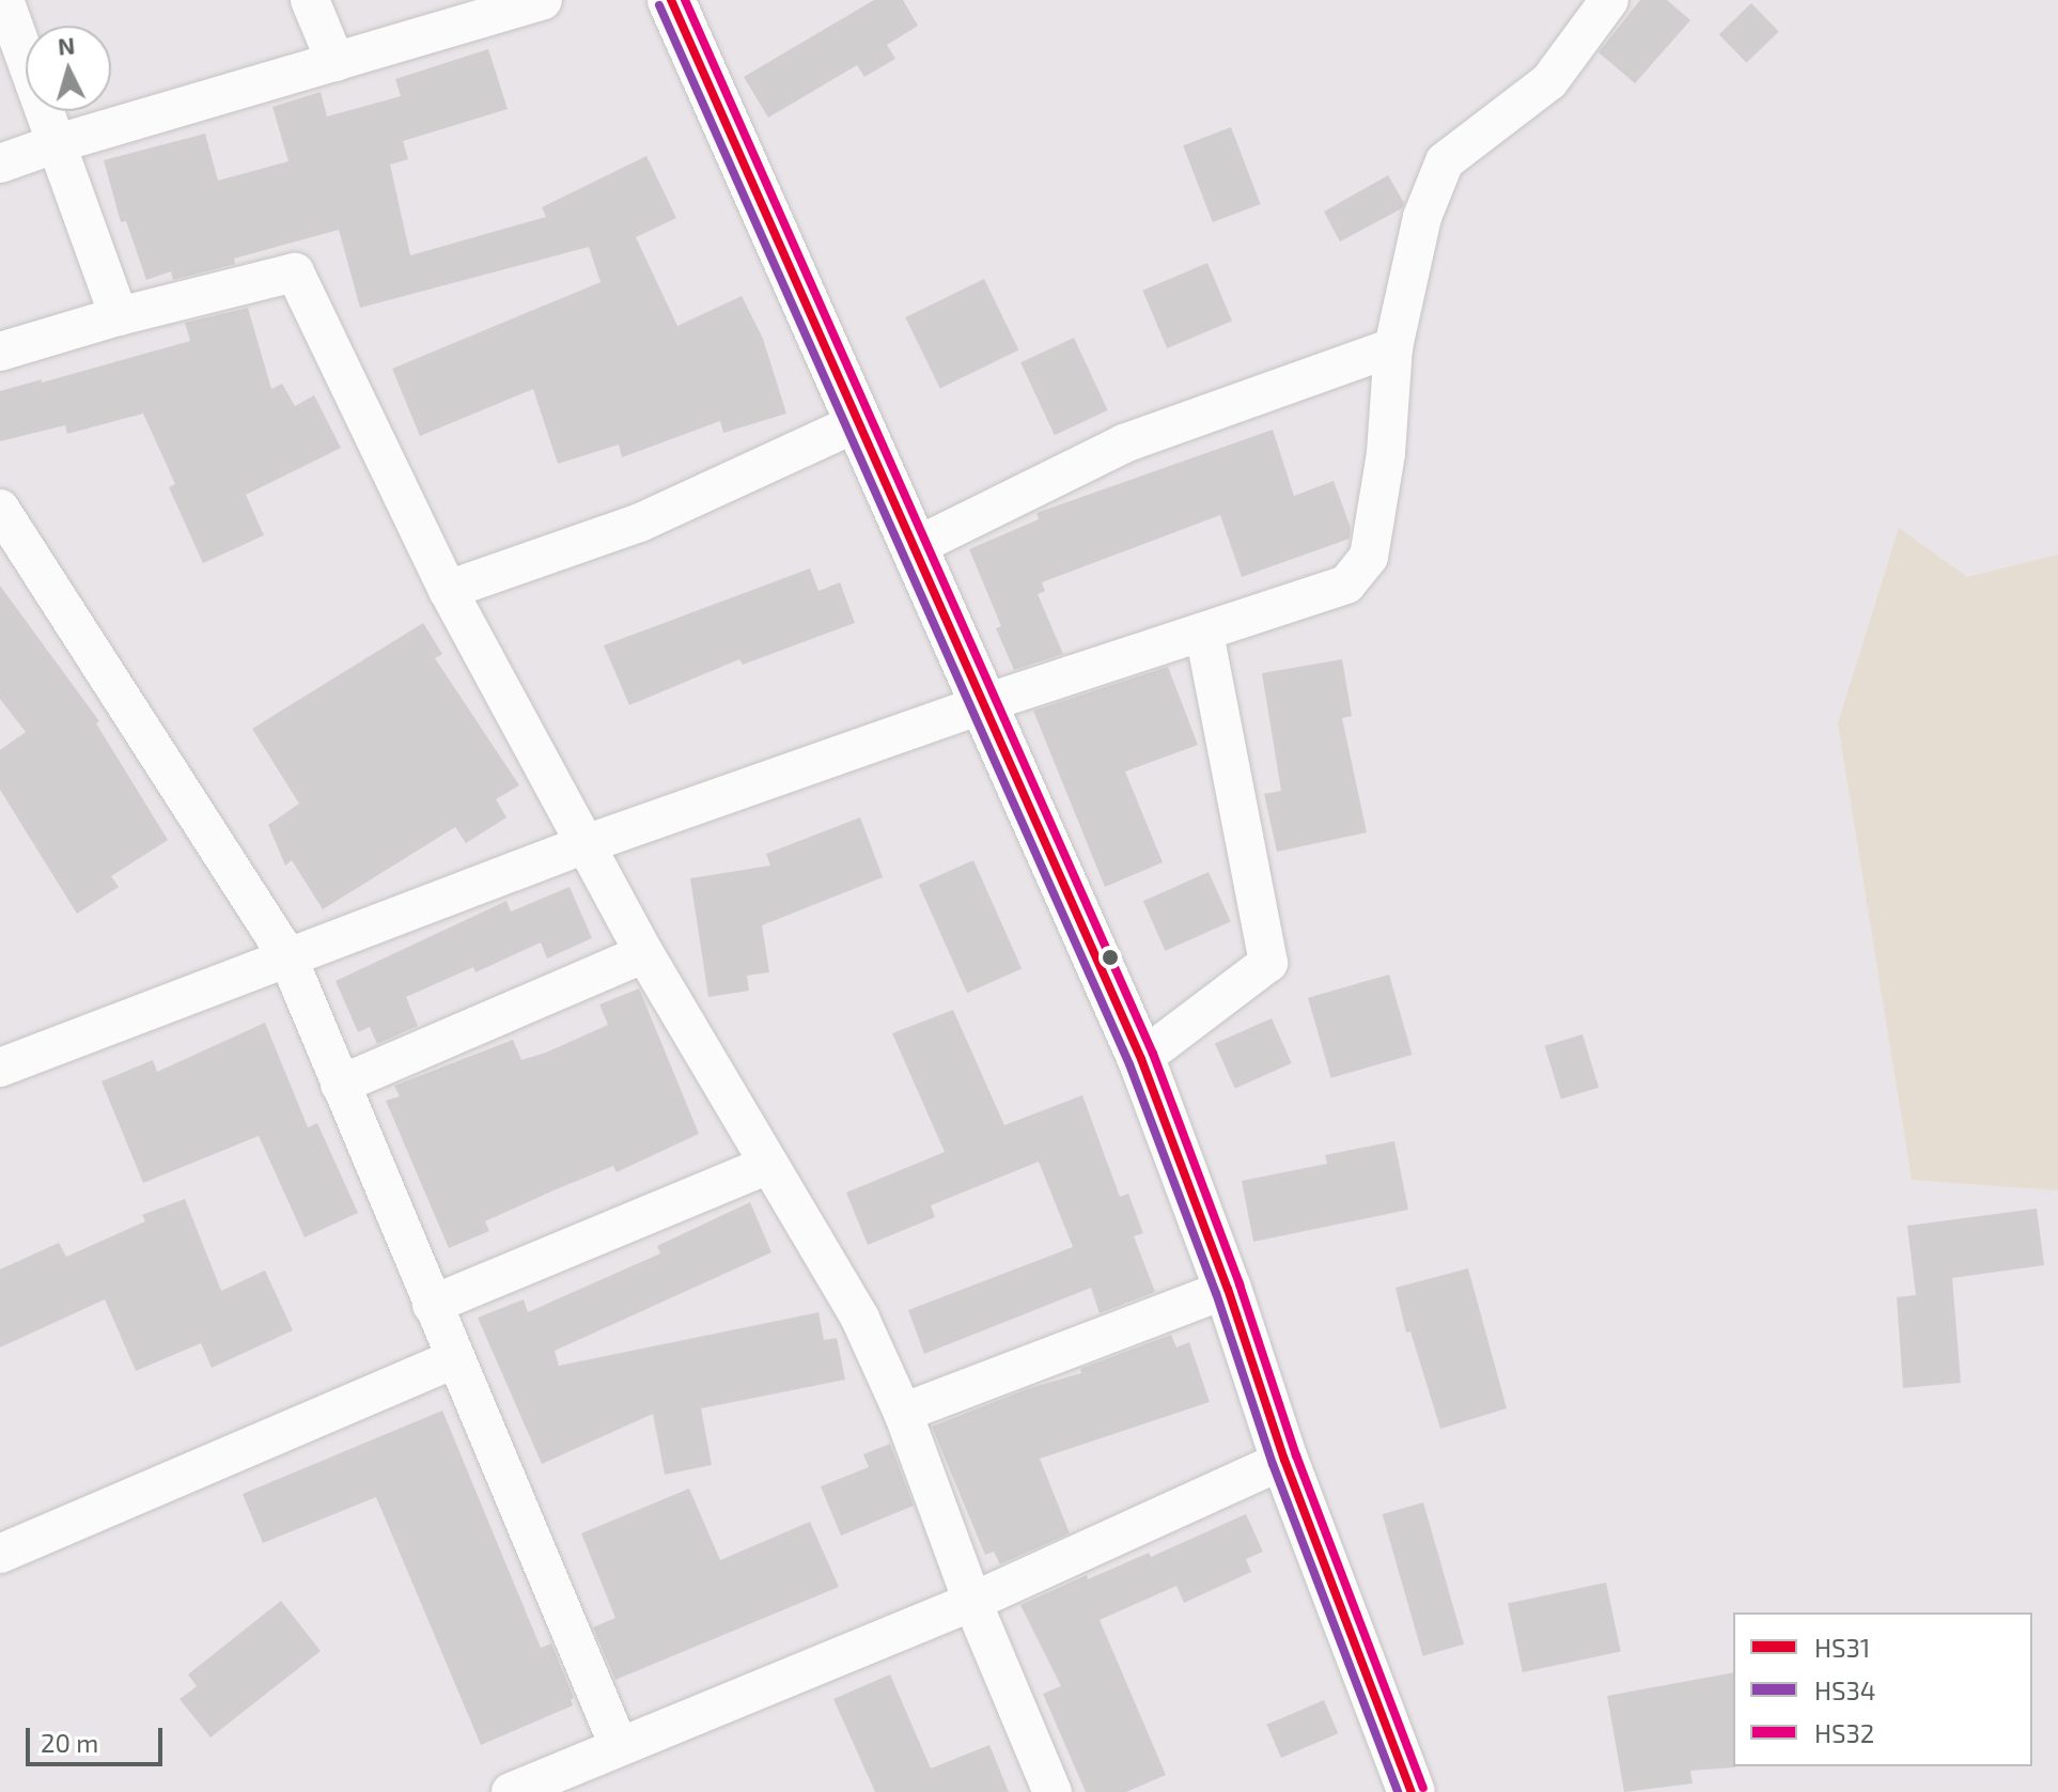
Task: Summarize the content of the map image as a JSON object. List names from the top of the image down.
{
  "lines": ["transit line HS31", "transit line HS32", "transit line HS34"],
  "legend": ["HS31", "HS34", "HS32"],
  "scale_bar": "20 m",
  "north": "top"
}
